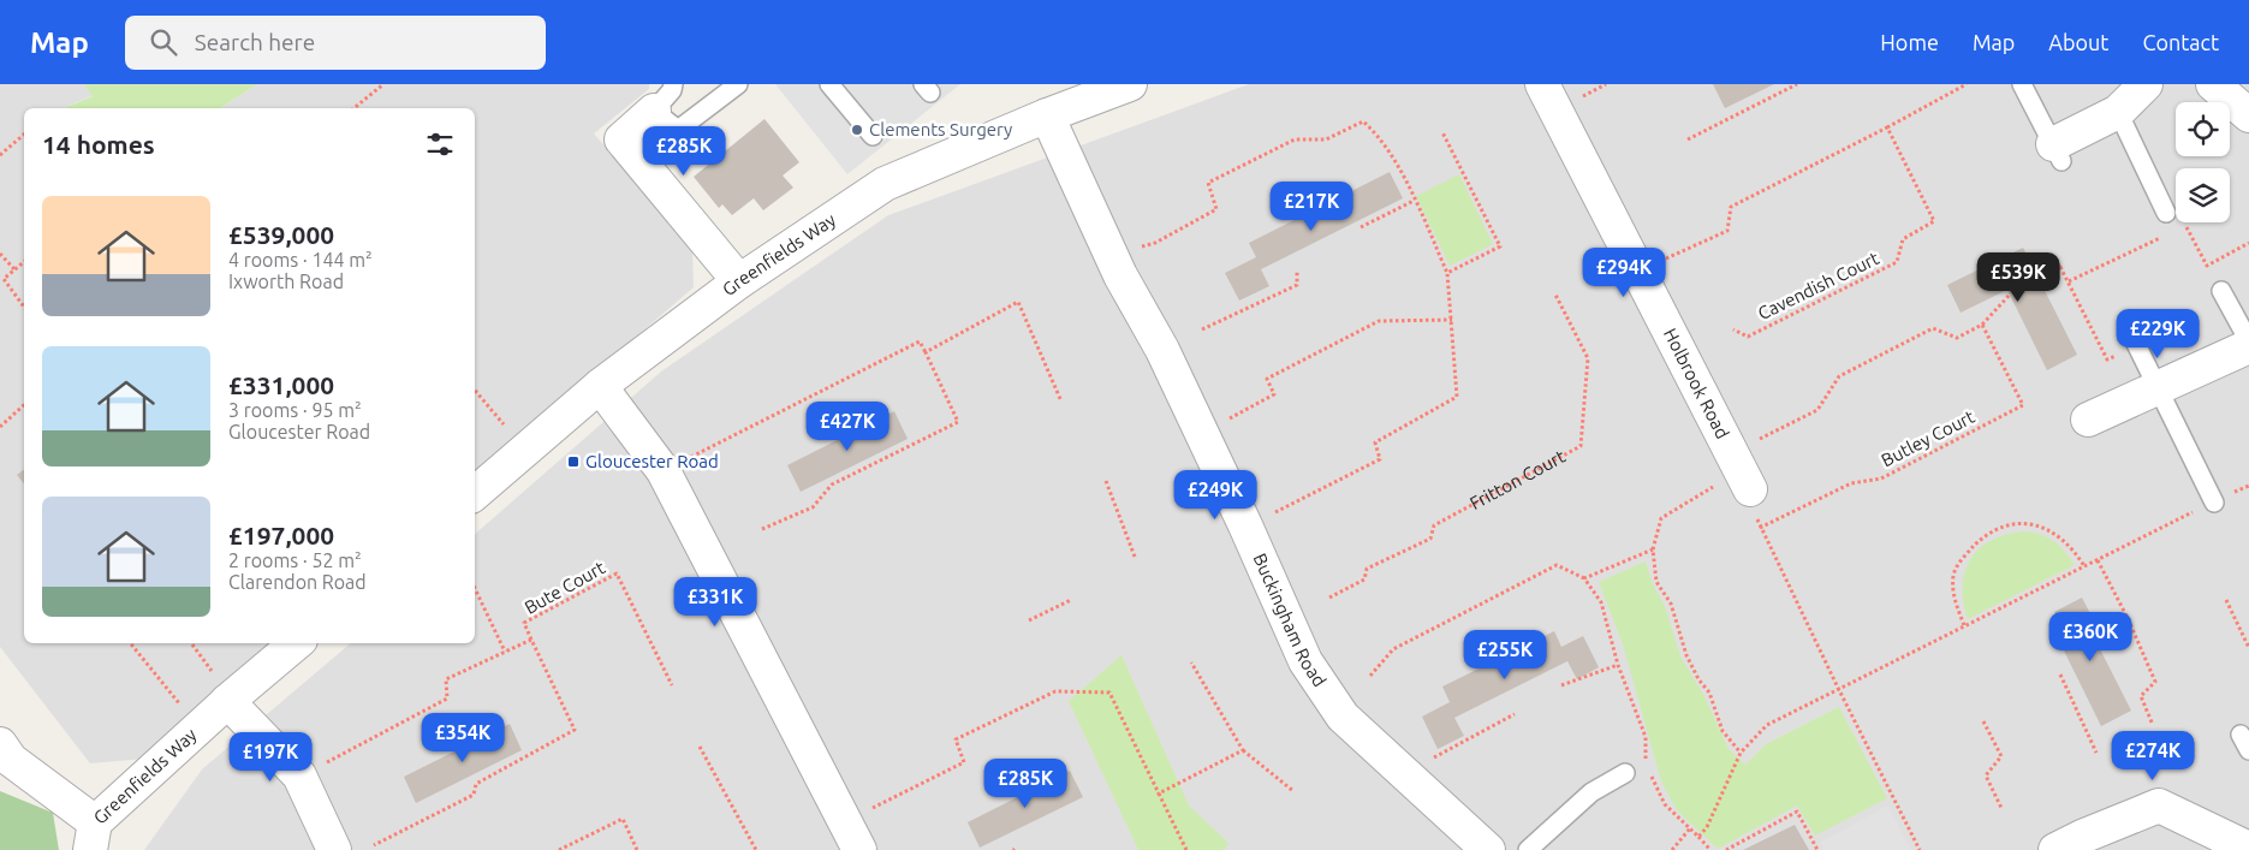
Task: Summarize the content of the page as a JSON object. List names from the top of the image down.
{
  "streets": {
    "street": ["Greenfields Way", "Holbrook Road", "Buckingham Road"],
    "path": [
      "Cavendish Court",
      "Butley Court",
      "Fritton Court",
      "Bute Court"
    ]
  },
  "crossings": [
    ["Greenfields Way", "Buckingham Road"]
  ],
  "places": {
    "other": ["Clements Surgery"],
    "transit": ["Gloucester Road"]
  },
  "page": {
    "header": "Map",
    "search": "Search here",
    "nav": [
      "Home",
      "Map",
      "About",
      "Contact"
    ],
    "heading": "14 homes",
    "price": [
      "£285K",
      "£217K",
      "£294K",
      "£539K",
      "£229K",
      "£427K",
      "£249K",
      "£331K",
      "£360K",
      "£255K",
      "£354K",
      "£274K",
      "£197K",
      "£285K"
    ],
    "list": [
      {
        "name": "£539,000",
        "note": "4 rooms · 144 m² · Ixworth Road"
      },
      {
        "name": "£331,000",
        "note": "3 rooms · 95 m² · Gloucester Road"
      },
      {
        "name": "£197,000",
        "note": "2 rooms · 52 m² · Clarendon Road"
      }
    ]
  }
}
